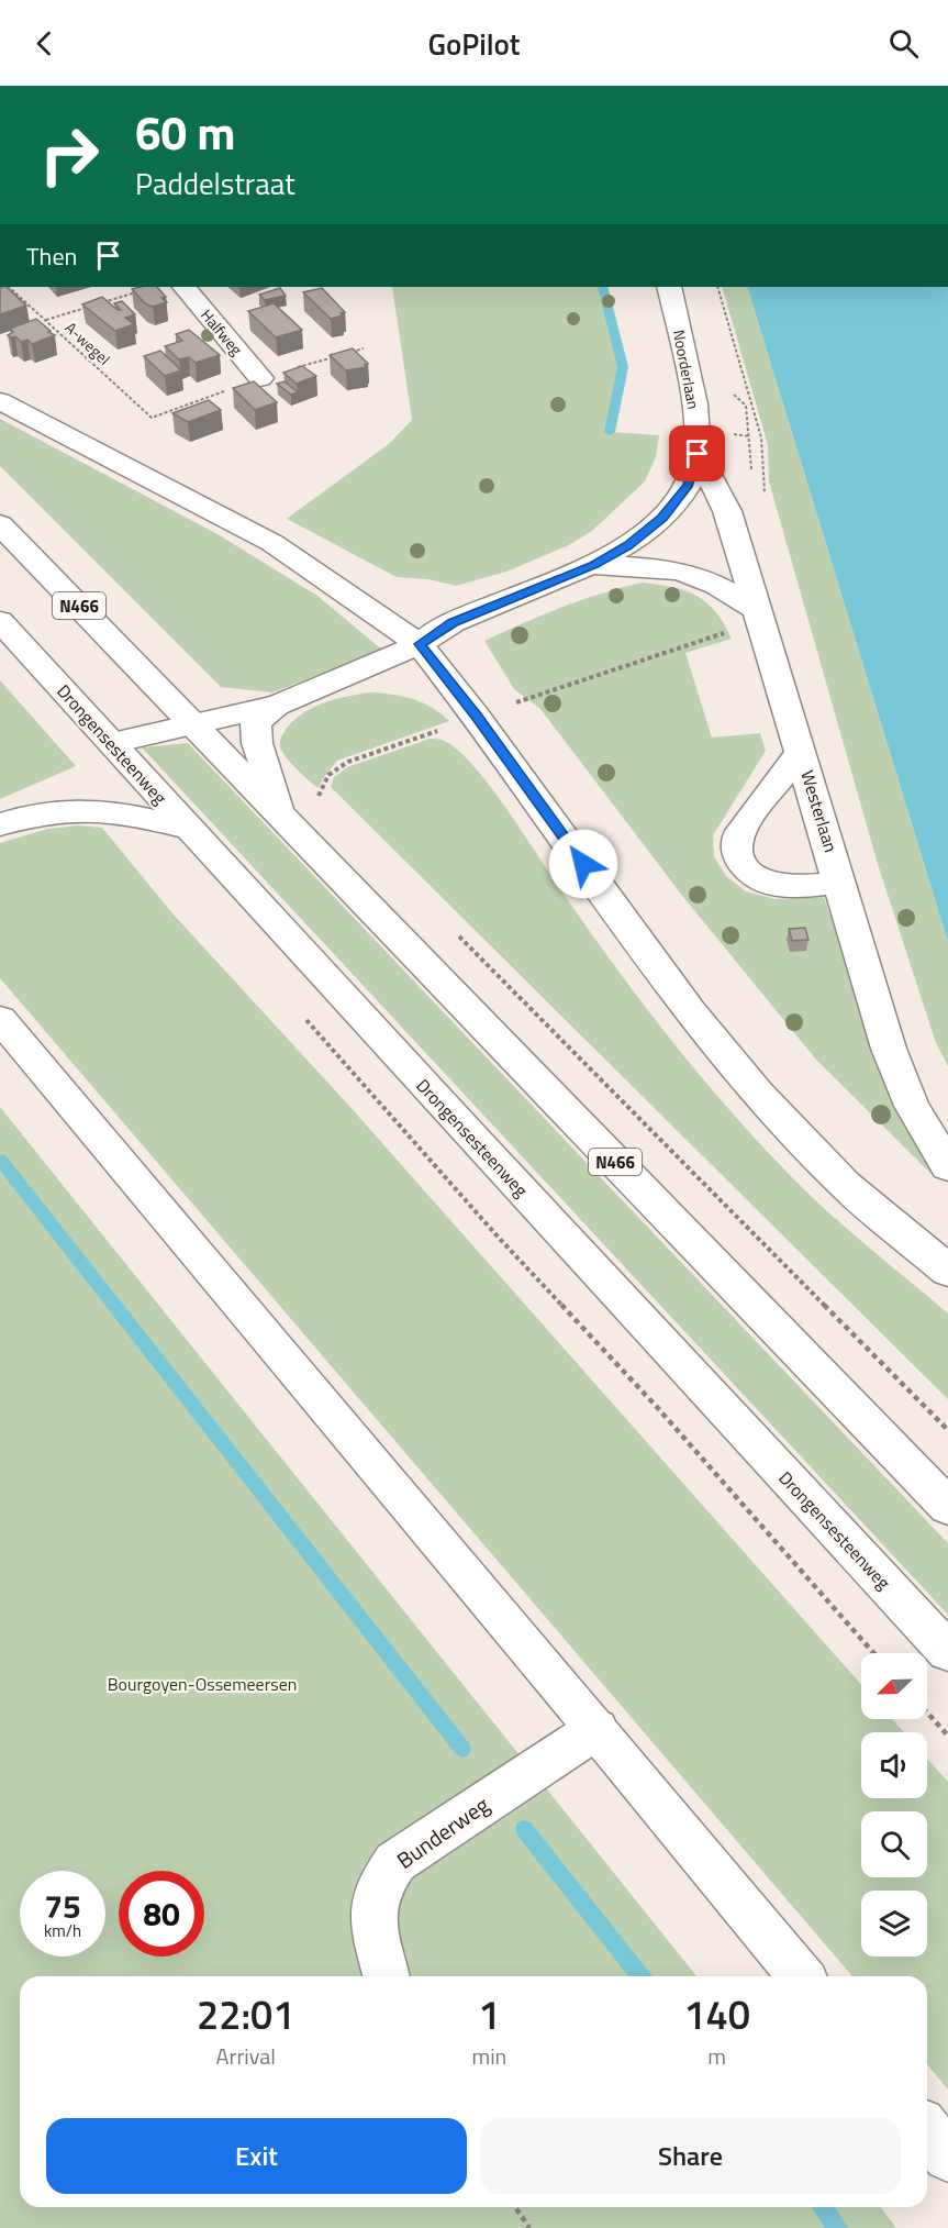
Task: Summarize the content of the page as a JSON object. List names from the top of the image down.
{
  "streets": {
    "main road": [
      "Halfweg",
      "Noorderlaan",
      "N466",
      "Drongensesteenweg",
      "Westerlaan",
      "Bunderweg"
    ],
    "path": ["A-wegel"]
  },
  "crossings": [
    ["Noorderlaan", "Westerlaan"]
  ],
  "parks": ["Bourgoyen-Ossemeersen"],
  "north": "bottom left",
  "page": {
    "header": "GoPilot",
    "turn": ["60 m", "Paddelstraat"],
    "then": "Then",
    "speed": "75 km/h",
    "limit": "80",
    "eta": [
      "22:01",
      "Arrival",
      "1",
      "min",
      "140",
      "m"
    ],
    "buttons": ["Exit", "Share"]
  }
}
